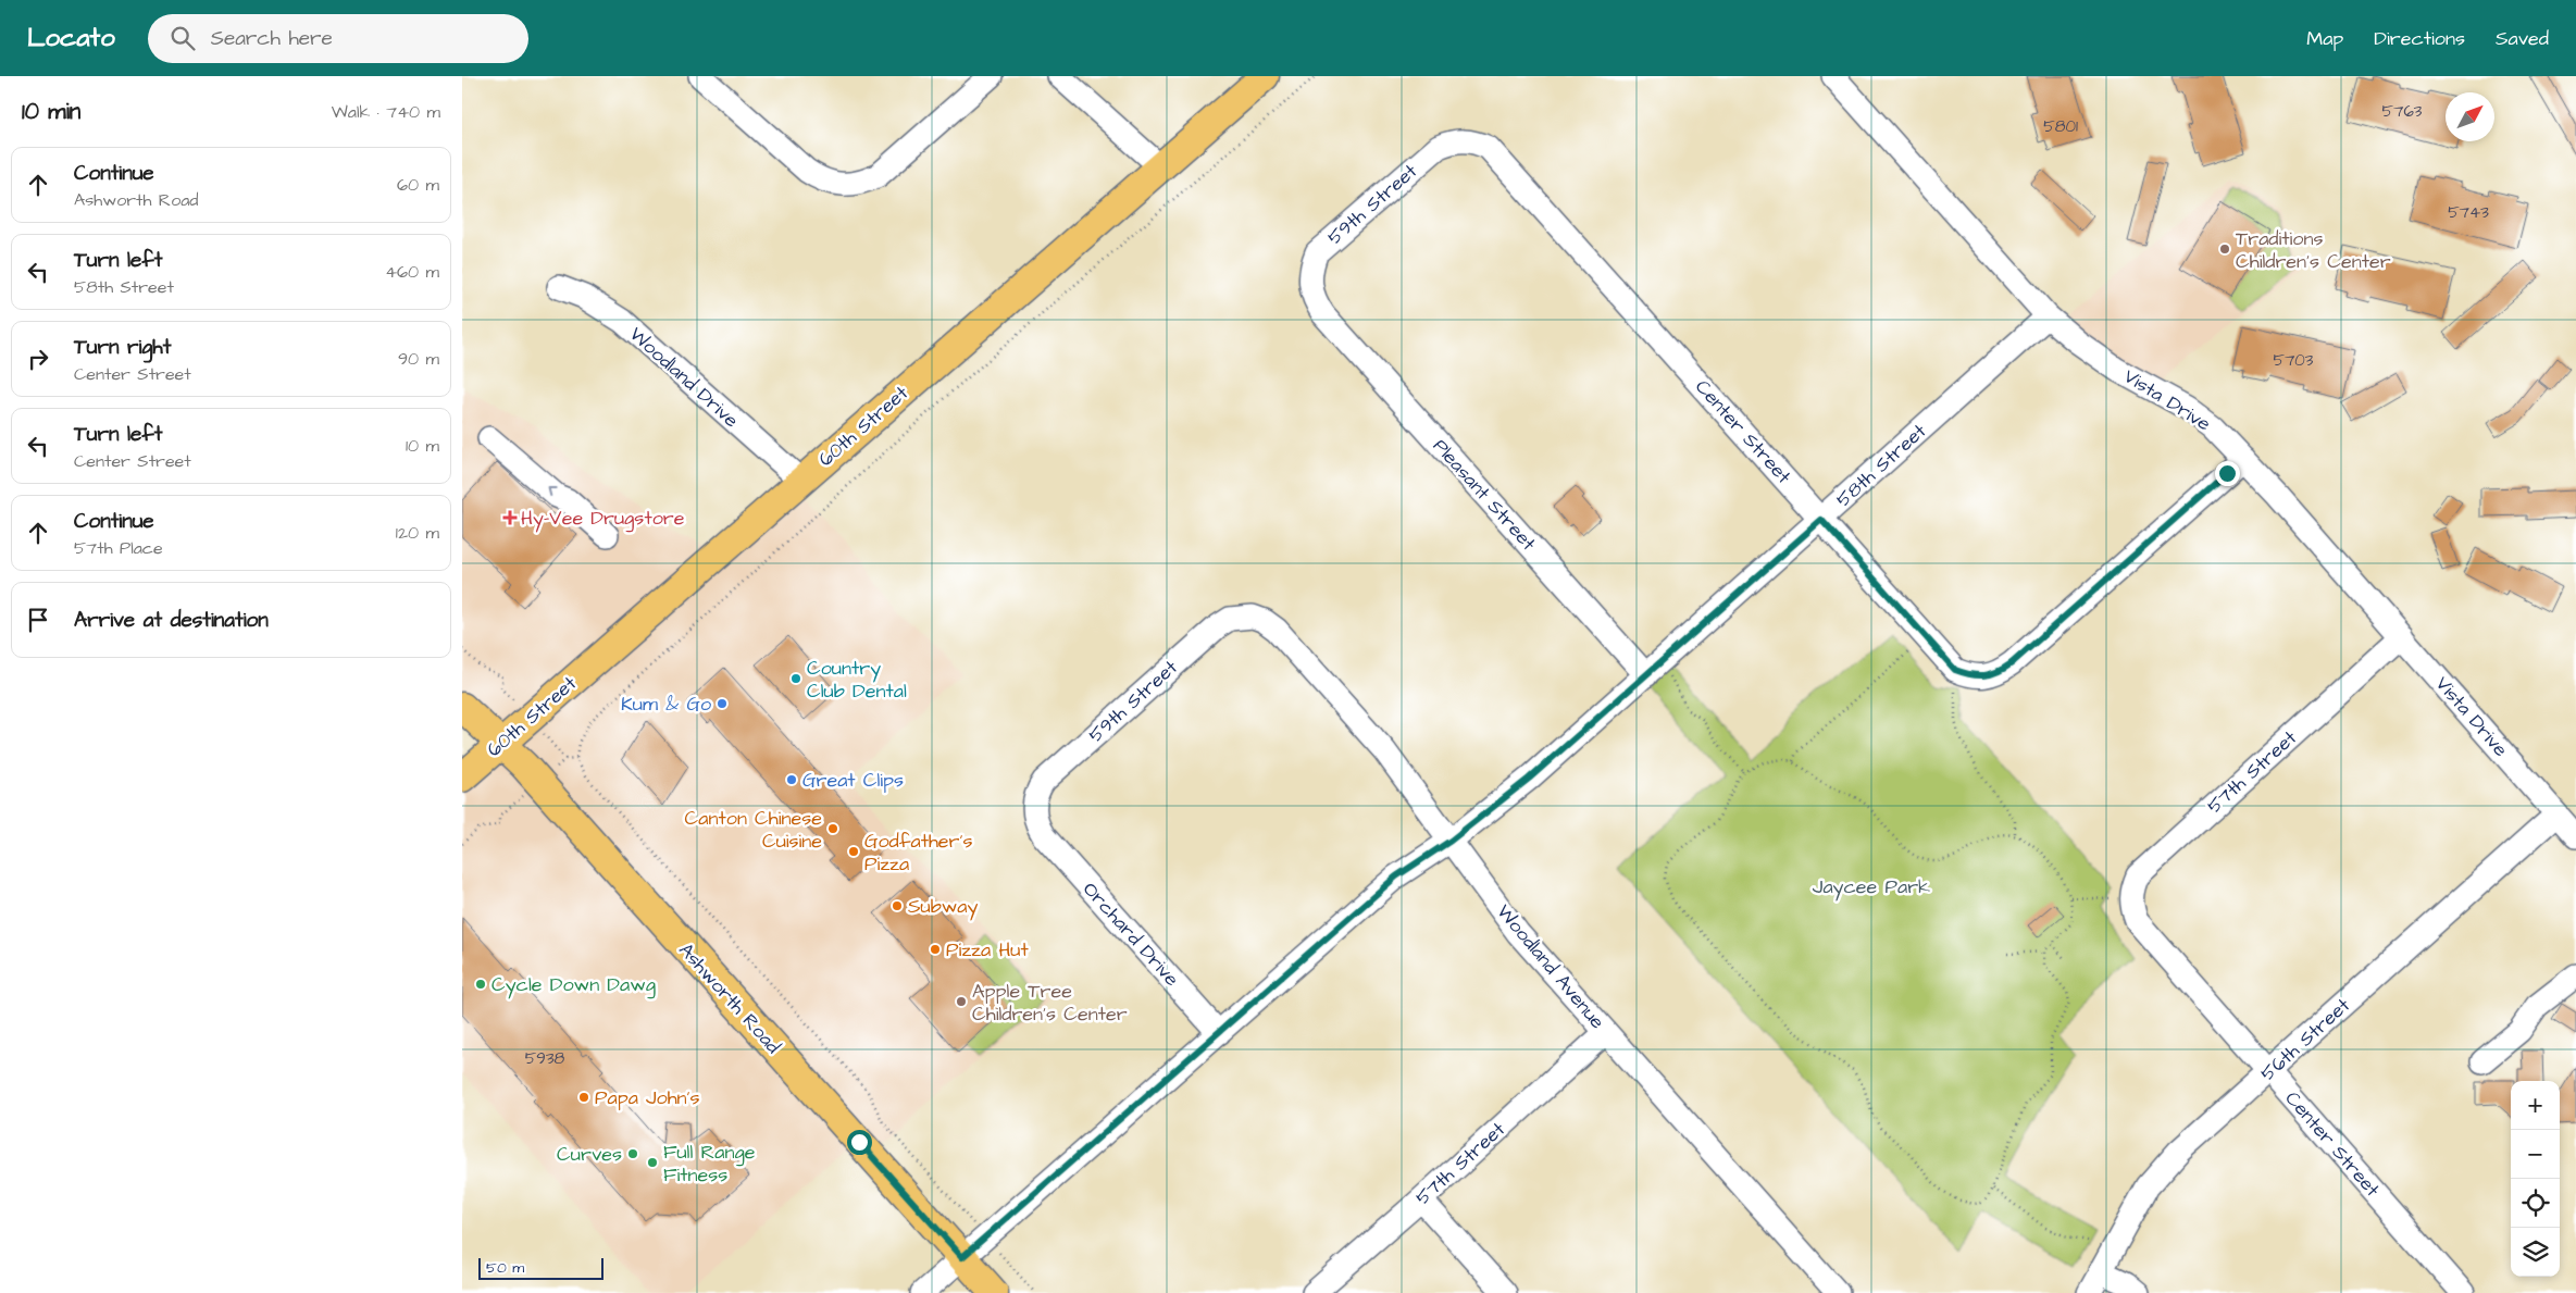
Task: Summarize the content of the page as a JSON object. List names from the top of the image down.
{
  "streets": {
    "main road": ["60th Street", "Ashworth Road"],
    "street": [
      "59th Street",
      "Woodland Drive",
      "Vista Drive",
      "Center Street",
      "58th Street",
      "Pleasant Street",
      "57th Street",
      "Orchard Drive",
      "Woodland Avenue",
      "56th Street"
    ]
  },
  "crossings": [
    ["59th Street", "Center Street"],
    ["59th Street", "Pleasant Street"],
    ["59th Street", "Orchard Drive"],
    ["59th Street", "Woodland Avenue"],
    ["Woodland Drive", "60th Street"],
    ["Vista Drive", "Center Street"],
    ["Vista Drive", "58th Street"],
    ["Vista Drive", "57th Street"],
    ["Vista Drive", "56th Street"],
    ["60th Street", "Ashworth Road"],
    ["Center Street", "58th Street"],
    ["Center Street", "57th Street"],
    ["Center Street", "56th Street"],
    ["58th Street", "Pleasant Street"],
    ["58th Street", "Orchard Drive"],
    ["58th Street", "Woodland Avenue"],
    ["58th Street", "Ashworth Road"],
    ["57th Street", "Woodland Avenue"]
  ],
  "parks": ["Jaycee Park"],
  "places": {
    "other": [
      "Traditions Children's Center",
      "Country Club Dental",
      "Kum & Go",
      "Great Clips",
      "Canton Chinese Cuisine",
      "Godfather's Pizza",
      "Subway",
      "Pizza Hut",
      "Cycle Down Dawg",
      "Apple Tree Children's Center",
      "Papa John's",
      "Curves",
      "Full Range Fitness"
    ],
    "health": ["Hy-Vee Drugstore"]
  },
  "house_numbers": [
    "5763",
    "5801",
    "5743",
    "5703",
    "5938"
  ],
  "scale_bar": "50 m",
  "north": "top right",
  "page": {
    "header": "Locato",
    "search": "Search here",
    "nav": ["Map", "Directions", "Saved"],
    "heading": ["10 min", "Walk · 740 m"],
    "list": [
      ["Continue", "Ashworth Road", "60 m"],
      ["Turn left", "58th Street", "460 m"],
      ["Turn right", "Center Street", "90 m"],
      ["Turn left", "Center Street", "10 m"],
      ["Continue", "57th Place", "120 m"],
      "Arrive at destination"
    ],
    "map_buttons": ["+", "−"],
    "scale": "50 m"
  }
}
